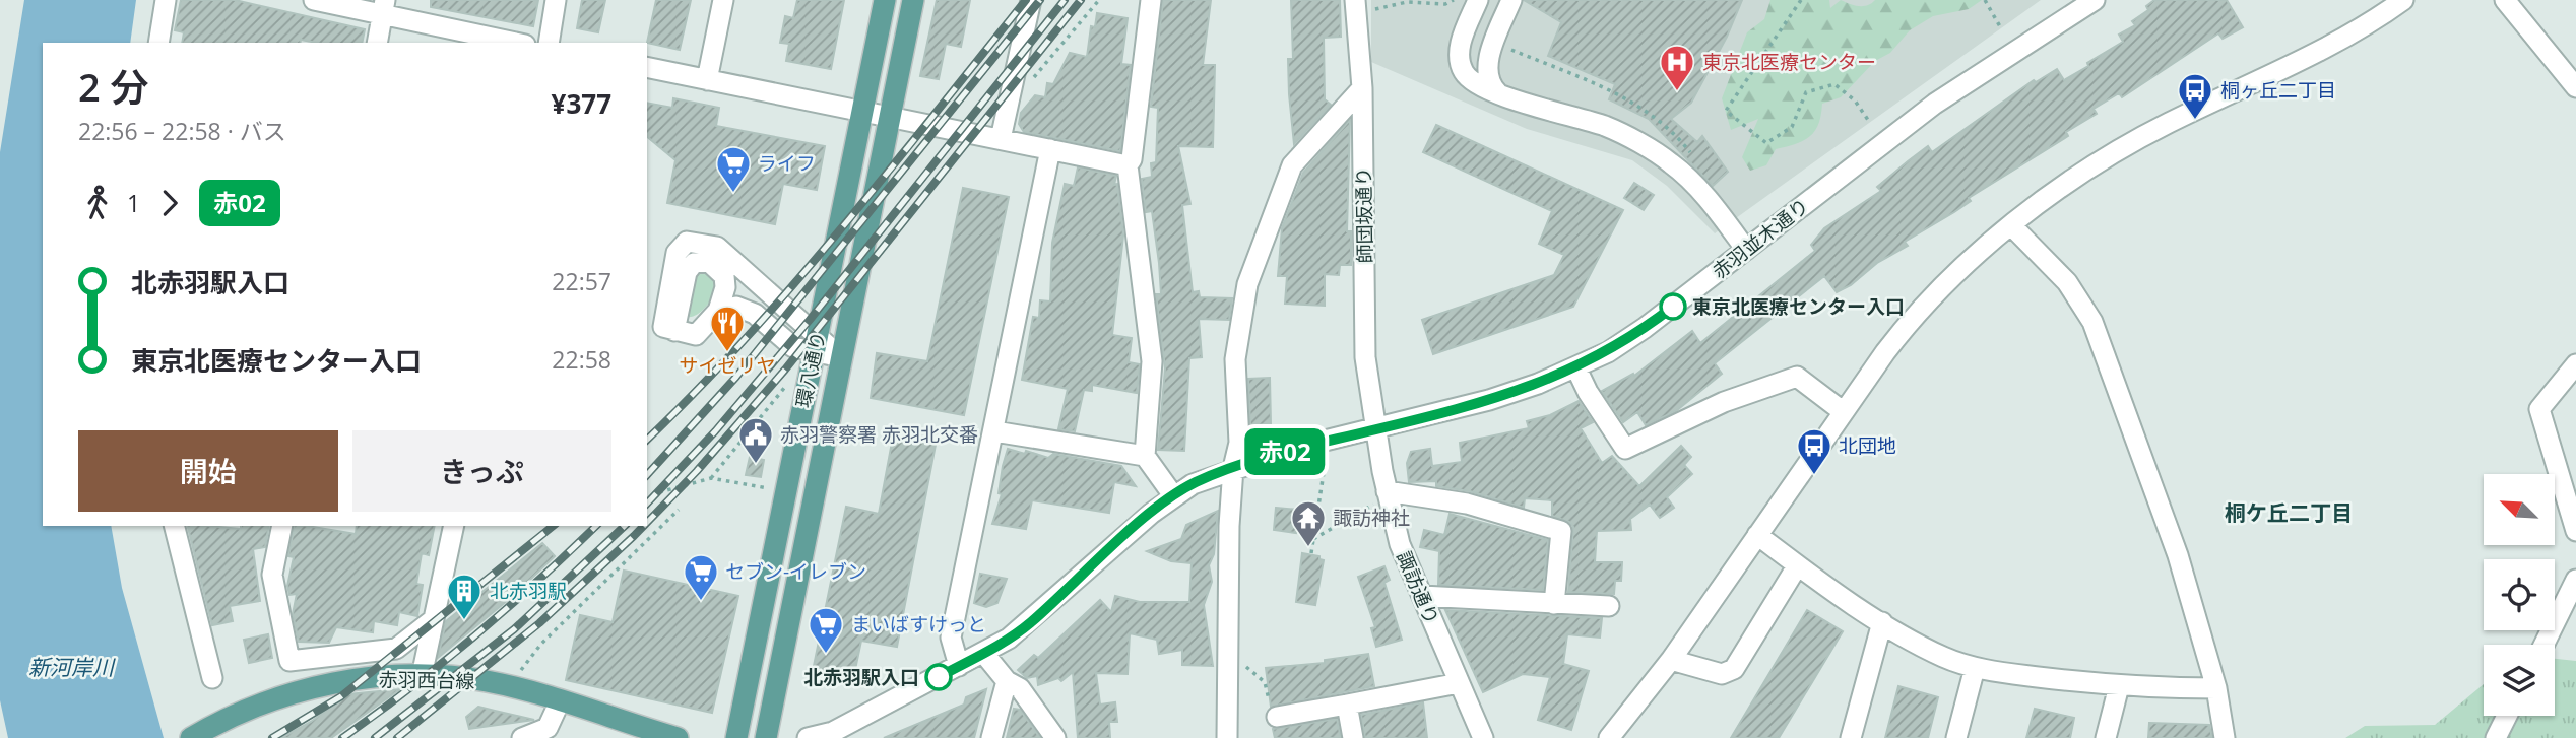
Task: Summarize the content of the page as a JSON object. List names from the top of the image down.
{
  "streets": {
    "main road": ["環八通り", "赤羽西台線"],
    "street": ["師団坂通り", "赤羽並木通り", "諏訪通り"]
  },
  "crossings": [
    ["師団坂通り", "赤羽並木通り"],
    ["師団坂通り", "諏訪通り"],
    ["赤羽並木通り", "諏訪通り"]
  ],
  "districts": ["桐ケ丘二丁目"],
  "water": ["新河岸川"],
  "places": {
    "hospital": ["東京北医療センター"],
    "bus stop": ["桐ヶ丘二丁目", "北団地"],
    "supermarket": ["ライフ", "セブン-イレブン", "まいばすけっと"],
    "other": ["東京北医療センター入口", "北赤羽駅入口"],
    "restaurant": ["サイゼリヤ"],
    "public building": ["赤羽警察署 赤羽北交番"],
    "temple": ["諏訪神社"],
    "building": ["北赤羽駅"]
  },
  "lines": ["bus line 赤02"],
  "north": "top left",
  "page": {
    "on_map": "赤02",
    "heading": ["2 分", "22:56 – 22:58 · バス", "¥377"],
    "legs": ["1", "赤02"],
    "list": [
      {
        "name": "北赤羽駅入口",
        "value": "22:57"
      },
      {
        "name": "東京北医療センター入口",
        "value": "22:58"
      }
    ],
    "buttons": ["開始", "きっぷ"]
  }
}
